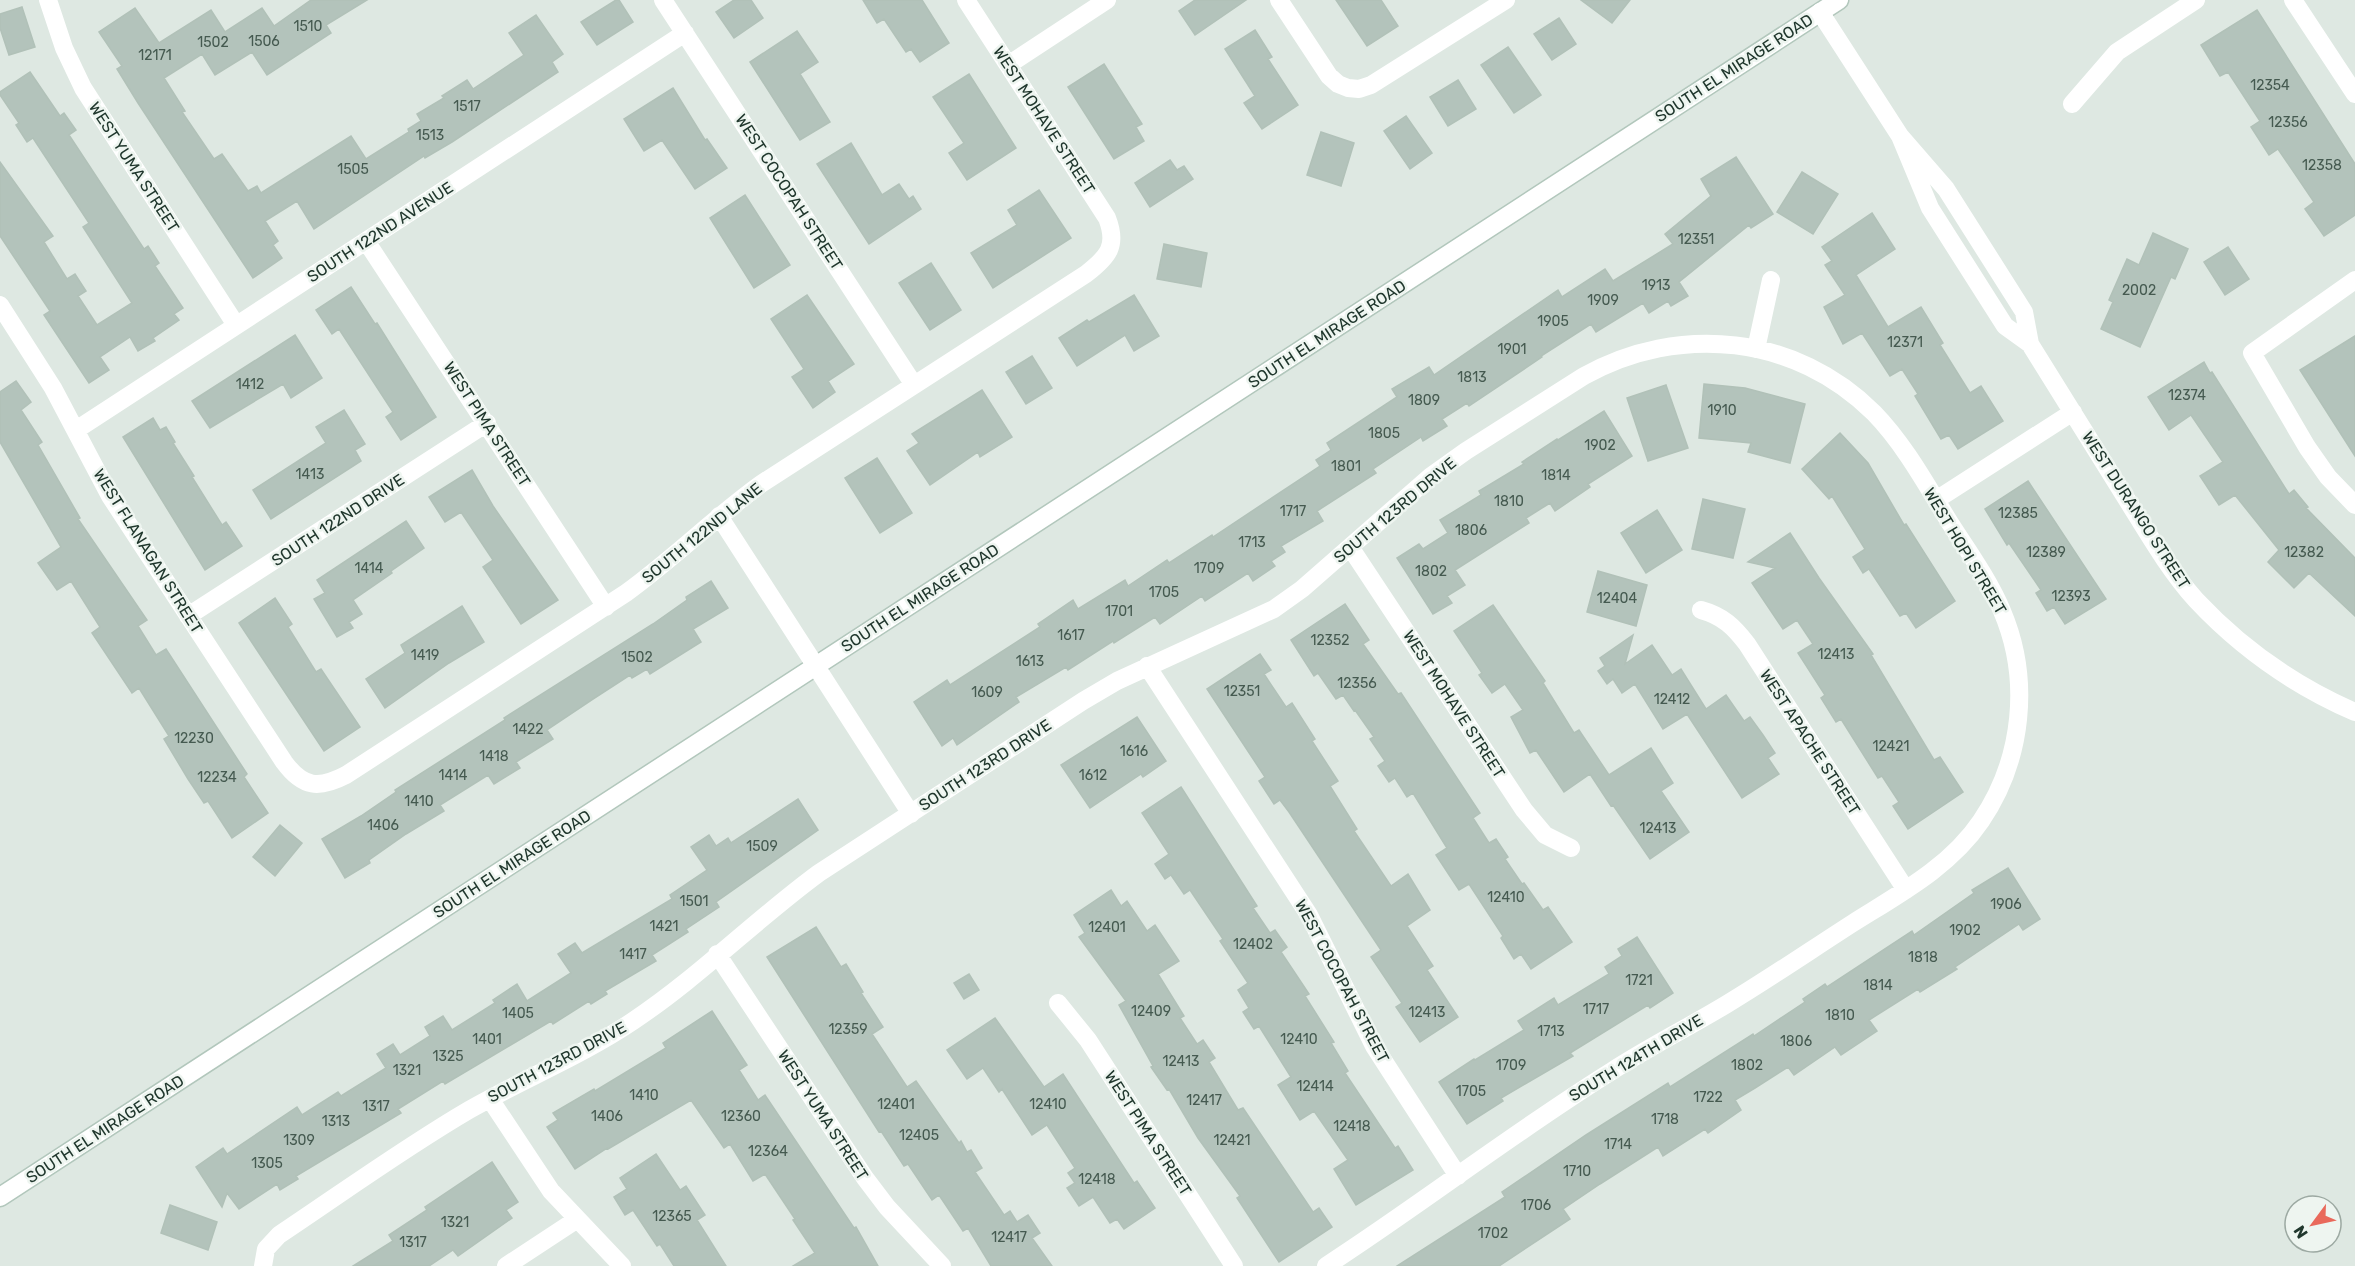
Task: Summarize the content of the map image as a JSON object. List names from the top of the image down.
{
  "streets": {
    "street": [
      "SOUTH EL MIRAGE ROAD",
      "WEST MOHAVE STREET",
      "WEST YUMA STREET",
      "WEST COCOPAH STREET",
      "SOUTH 122ND AVENUE",
      "WEST PIMA STREET",
      "SOUTH 123RD DRIVE",
      "WEST DURANGO STREET",
      "SOUTH 122ND DRIVE",
      "SOUTH 122ND LANE",
      "WEST FLANAGAN STREET",
      "WEST HOPI STREET",
      "WEST APACHE STREET",
      "SOUTH 124TH DRIVE"
    ]
  },
  "crossings": [
    ["SOUTH EL MIRAGE ROAD", "WEST DURANGO STREET"],
    ["WEST MOHAVE STREET", "SOUTH 123RD DRIVE"],
    ["WEST MOHAVE STREET", "SOUTH 122ND LANE"],
    ["WEST YUMA STREET", "SOUTH 122ND AVENUE"],
    ["WEST YUMA STREET", "SOUTH 123RD DRIVE"],
    ["WEST COCOPAH STREET", "SOUTH 122ND AVENUE"],
    ["WEST COCOPAH STREET", "SOUTH 123RD DRIVE"],
    ["WEST COCOPAH STREET", "SOUTH 122ND LANE"],
    ["WEST COCOPAH STREET", "SOUTH 124TH DRIVE"],
    ["SOUTH 122ND AVENUE", "WEST PIMA STREET"],
    ["SOUTH 122ND AVENUE", "WEST FLANAGAN STREET"],
    ["WEST PIMA STREET", "SOUTH 122ND DRIVE"],
    ["WEST PIMA STREET", "SOUTH 122ND LANE"],
    ["SOUTH 123RD DRIVE", "WEST HOPI STREET"],
    ["SOUTH 122ND DRIVE", "WEST FLANAGAN STREET"],
    ["SOUTH 122ND LANE", "WEST FLANAGAN STREET"],
    ["WEST HOPI STREET", "SOUTH 124TH DRIVE"],
    ["WEST APACHE STREET", "SOUTH 124TH DRIVE"]
  ],
  "house_numbers": [
    "1510",
    "1506",
    "1502",
    "12171",
    "12354",
    "1517",
    "12356",
    "1513",
    "12358",
    "1505",
    "12351",
    "1913",
    "2002",
    "1909",
    "1905",
    "12371",
    "1901",
    "1813",
    "1412",
    "12374",
    "1809",
    "1910",
    "1805",
    "1902",
    "1801",
    "1413",
    "1814",
    "1810",
    "1717",
    "12385",
    "1806",
    "1713",
    "12389",
    "12382",
    "1414",
    "1709",
    "1802",
    "1705",
    "12393",
    "12404",
    "1701",
    "1617",
    "12352",
    "12413",
    "1419",
    "1502",
    "1613",
    "12356",
    "12351",
    "1609",
    "12412",
    "1422",
    "12230",
    "12421",
    "1616",
    "1418",
    "1414",
    "1612",
    "12234",
    "1410",
    "1406",
    "12413",
    "1509",
    "12410",
    "1501",
    "1906",
    "1421",
    "12401",
    "1902",
    "12402",
    "1417",
    "1818",
    "1721",
    "1814",
    "1717",
    "12409",
    "12413",
    "1405",
    "1810",
    "12359",
    "1713",
    "1401",
    "12410",
    "1806",
    "1325",
    "12413",
    "1709",
    "1802",
    "1321",
    "12414",
    "1705",
    "1410",
    "1722",
    "12417",
    "12401",
    "12410",
    "1317",
    "1406",
    "12360",
    "1718",
    "1313",
    "12418",
    "12405",
    "1309",
    "12421",
    "1714",
    "12364",
    "1305",
    "1710",
    "12418",
    "1706",
    "12365",
    "1321",
    "1702",
    "12417",
    "1317"
  ],
  "north": "bottom left"
}
